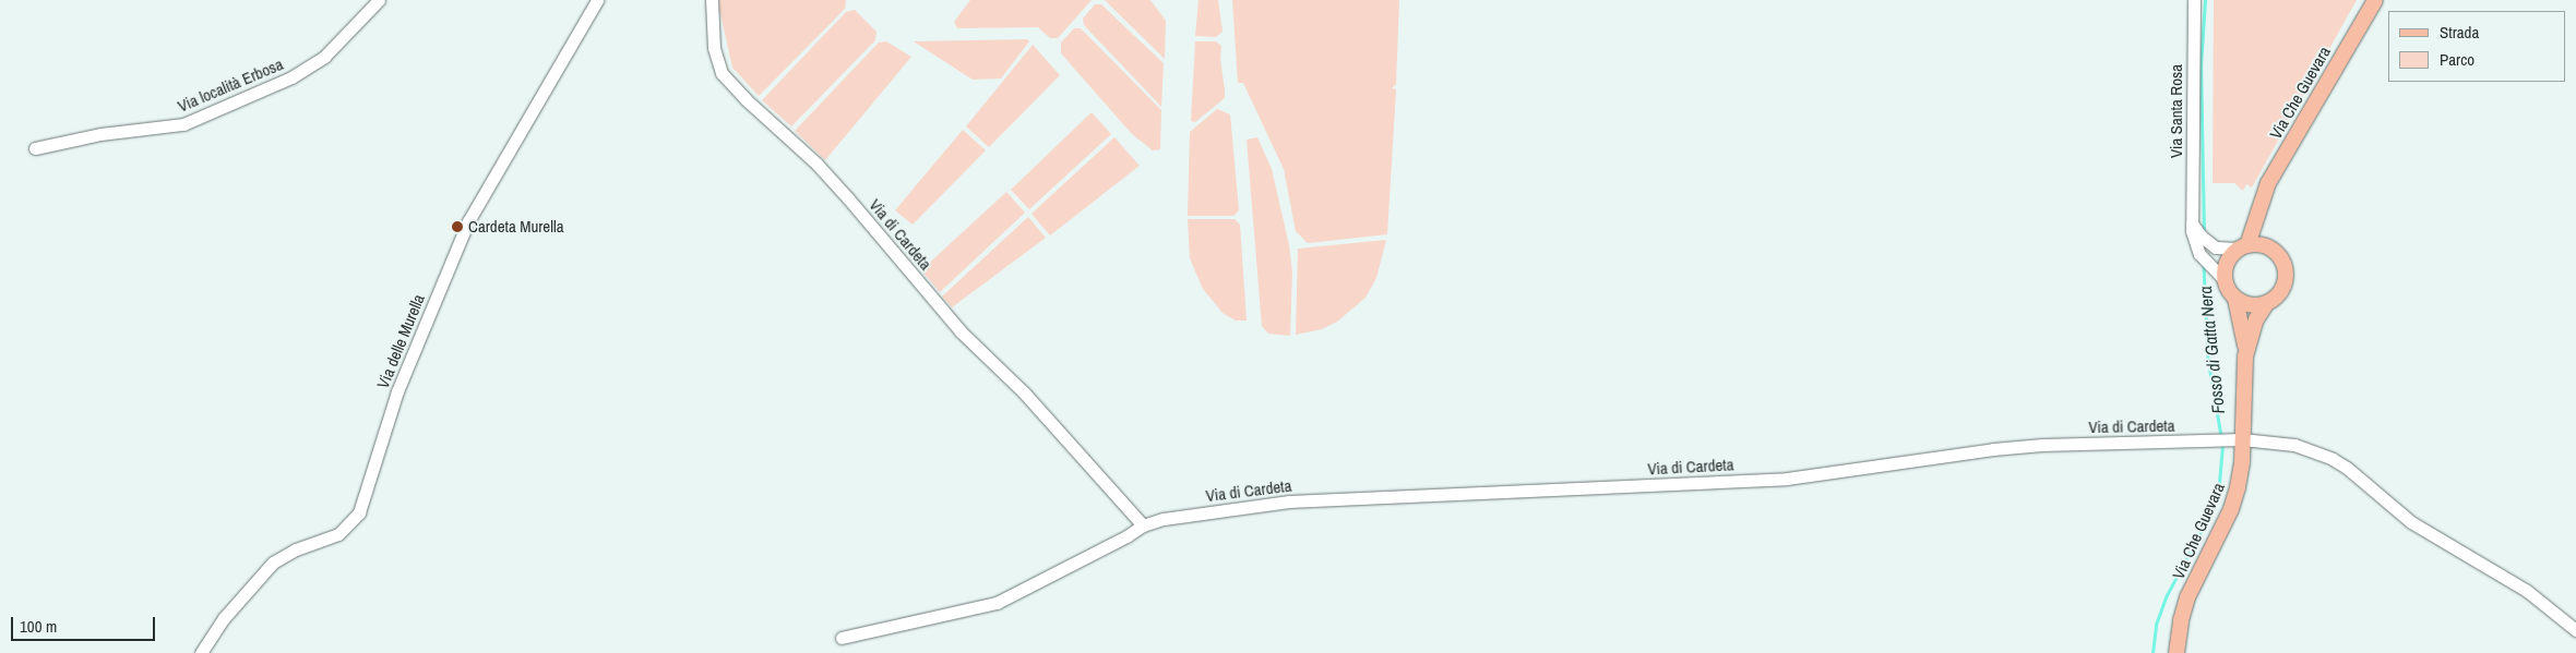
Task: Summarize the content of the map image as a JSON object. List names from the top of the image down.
{
  "streets": {
    "main road": ["Via Che Guevara"],
    "street": [
      "Via località Erbosa",
      "Via Santa Rosa",
      "Via di Cardeta",
      "Via delle Murella"
    ]
  },
  "crossings": [
    ["Via Che Guevara", "Via Santa Rosa"],
    ["Via Che Guevara", "Via di Cardeta"]
  ],
  "water": ["Fosso di Gatta Nera"],
  "places": ["Cardeta Murella"],
  "legend": ["Strada", "Parco"],
  "scale_bar": "100 m"
}
